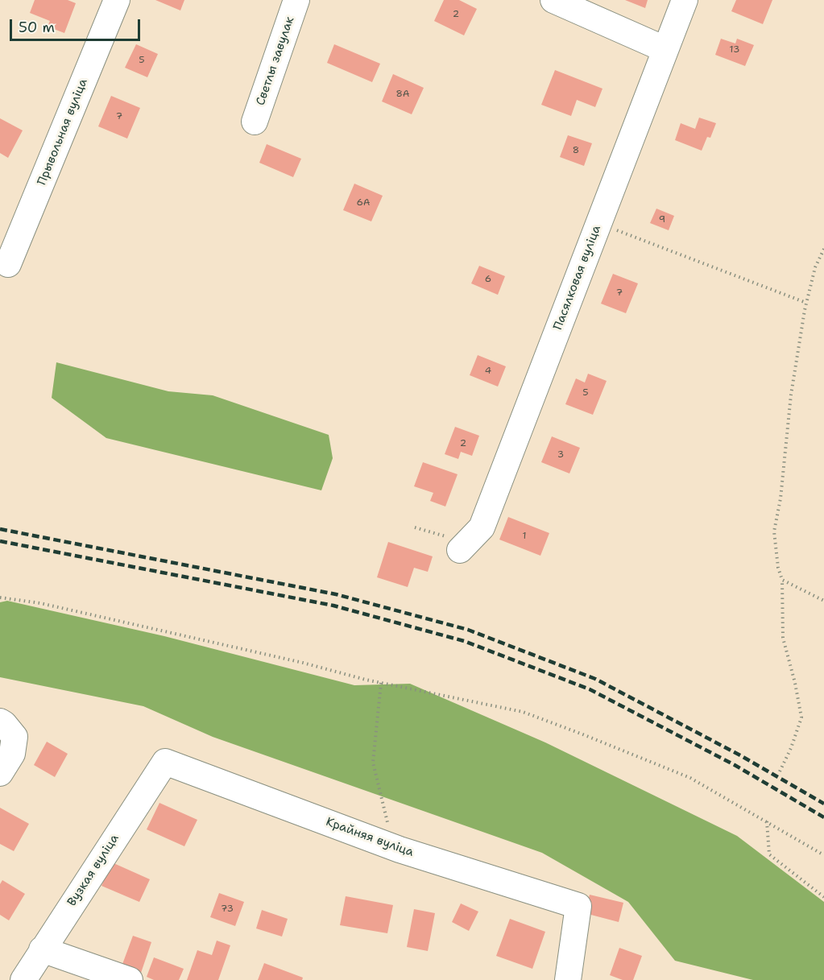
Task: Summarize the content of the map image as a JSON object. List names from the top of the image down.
{
  "streets": {
    "street": [
      "Светлы завулак",
      "Прывольная вуліца",
      "Пасялковая вуліца",
      "Крайняя вуліца",
      "Вузкая вуліца"
    ]
  },
  "crossings": [
    ["Крайняя вуліца", "Вузкая вуліца"]
  ],
  "house_numbers": [
    "2",
    "13",
    "5",
    "8А",
    "7",
    "8",
    "6А",
    "9",
    "6",
    "7",
    "4",
    "5",
    "2",
    "3",
    "1",
    "73"
  ],
  "scale_bar": "50 m"
}
